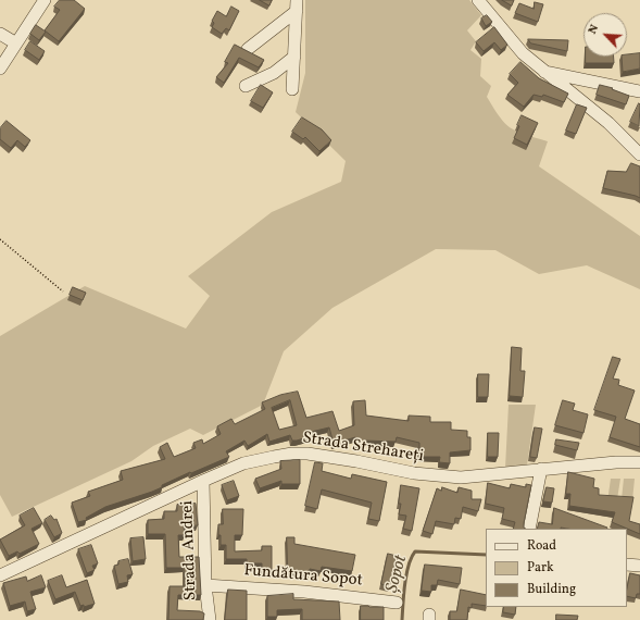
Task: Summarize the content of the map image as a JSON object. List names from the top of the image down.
{
  "streets": {
    "street": ["Strada Strehareți", "Strada Andrei", "Fundătura Sopot"]
  },
  "crossings": [
    ["Strada Strehareți", "Strada Andrei"],
    ["Strada Andrei", "Fundătura Sopot"]
  ],
  "water": ["Șopot"],
  "legend": ["Road", "Park", "Building"],
  "north": "top left"
}
